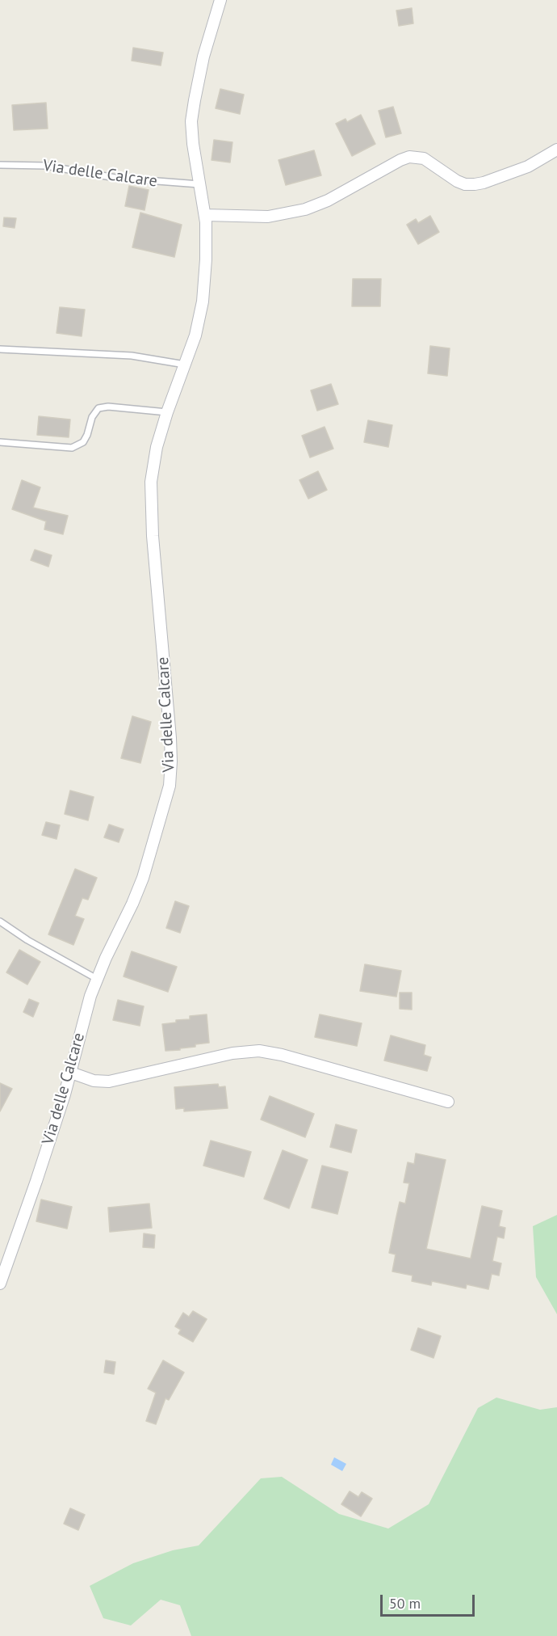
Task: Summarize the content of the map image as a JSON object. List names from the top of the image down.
{
  "streets": {
    "street": ["Via delle Calcare"]
  },
  "scale_bar": "50 m"
}
